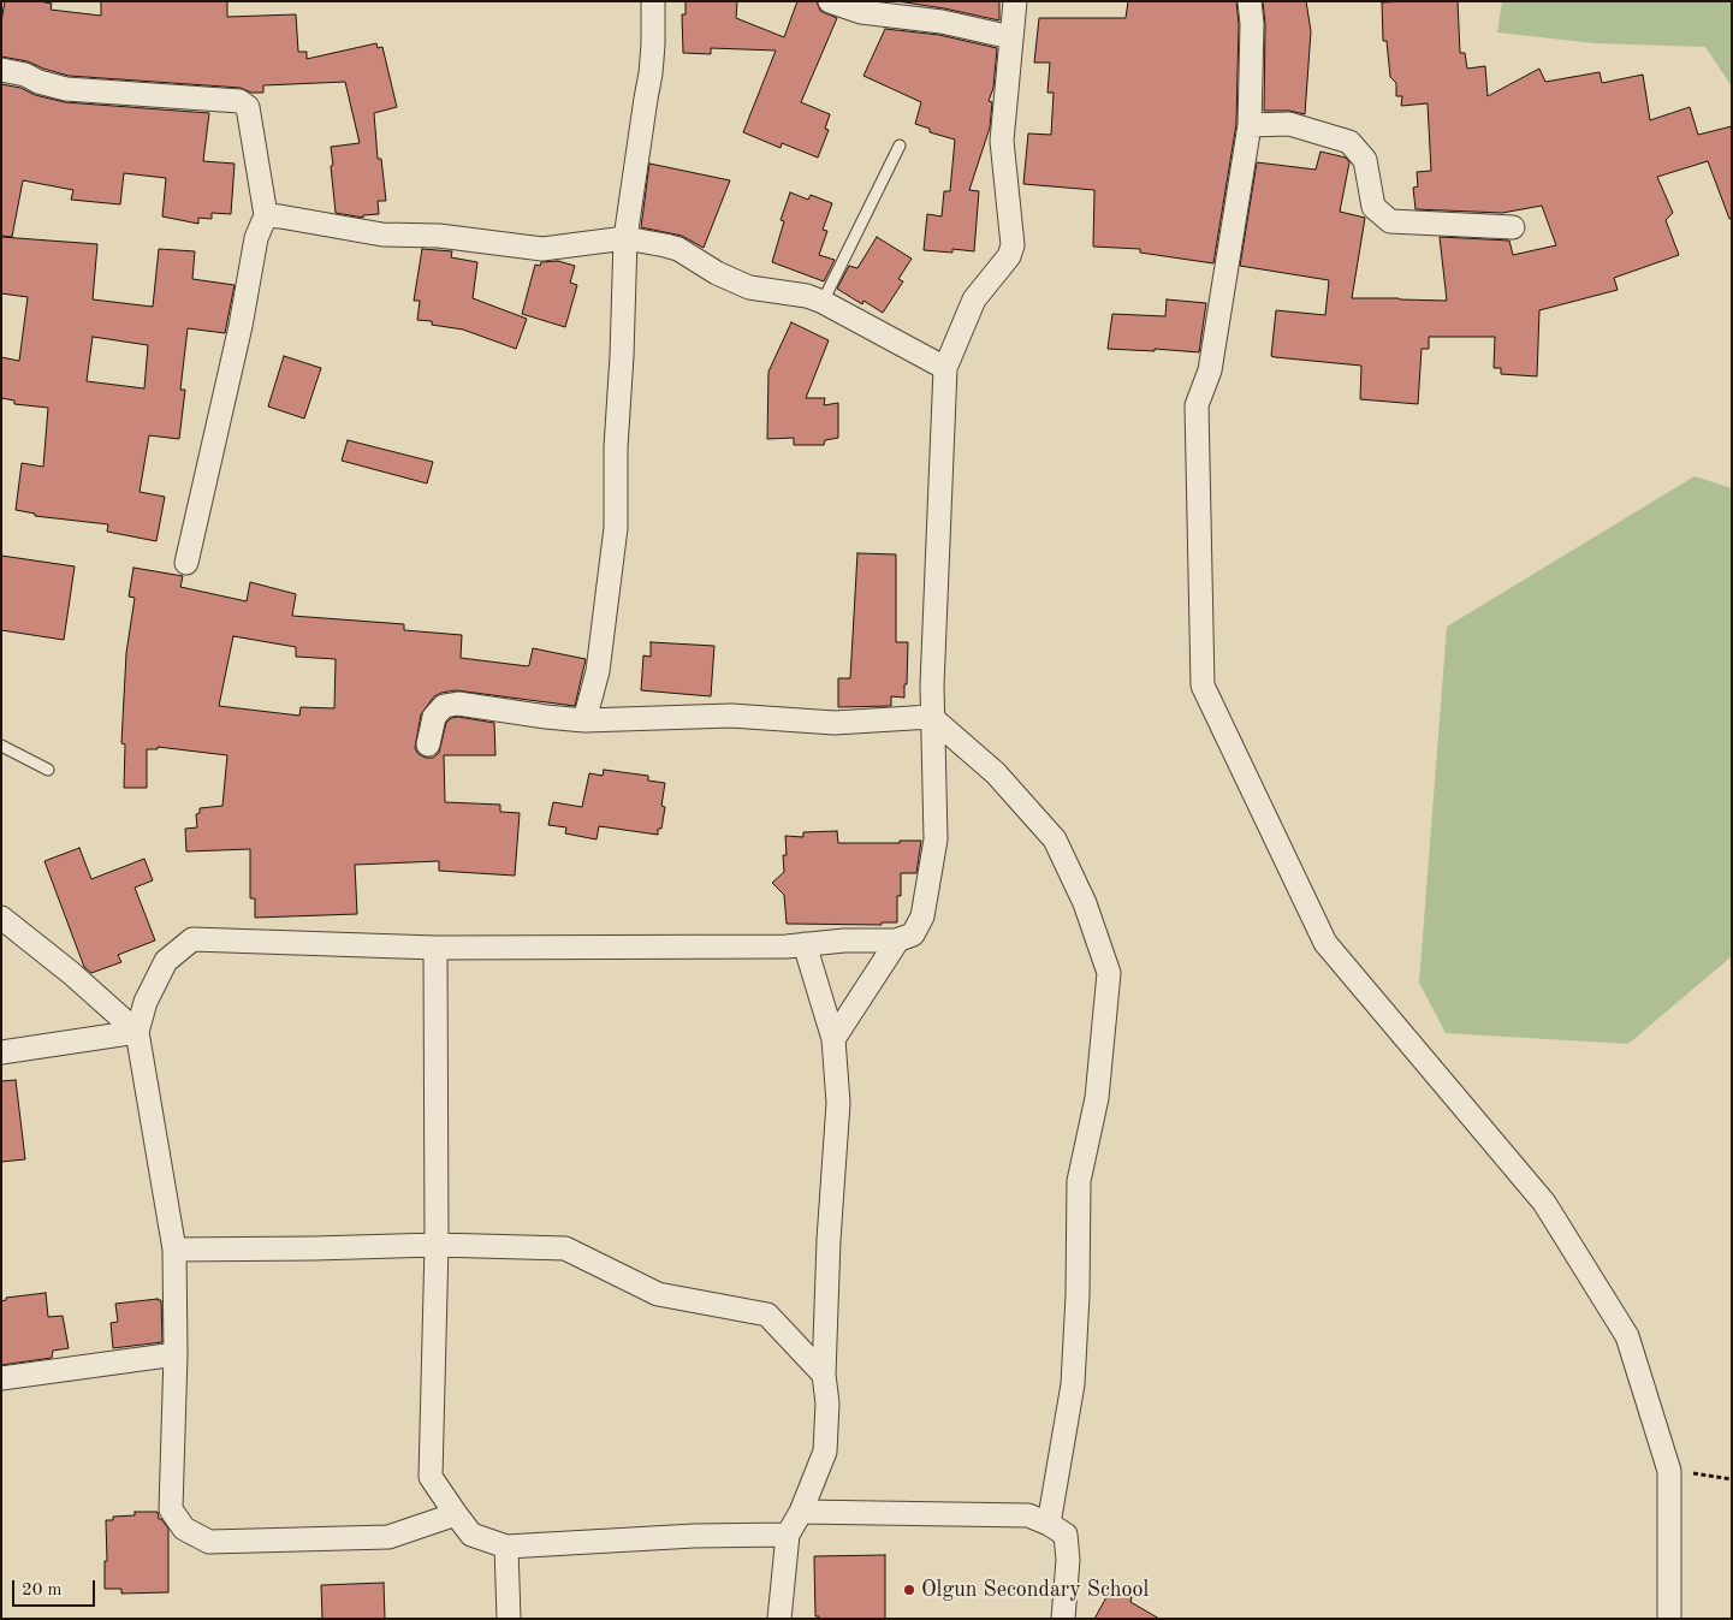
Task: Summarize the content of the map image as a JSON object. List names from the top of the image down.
{
  "places": ["Olgun Secondary School"],
  "scale_bar": "20 m"
}
